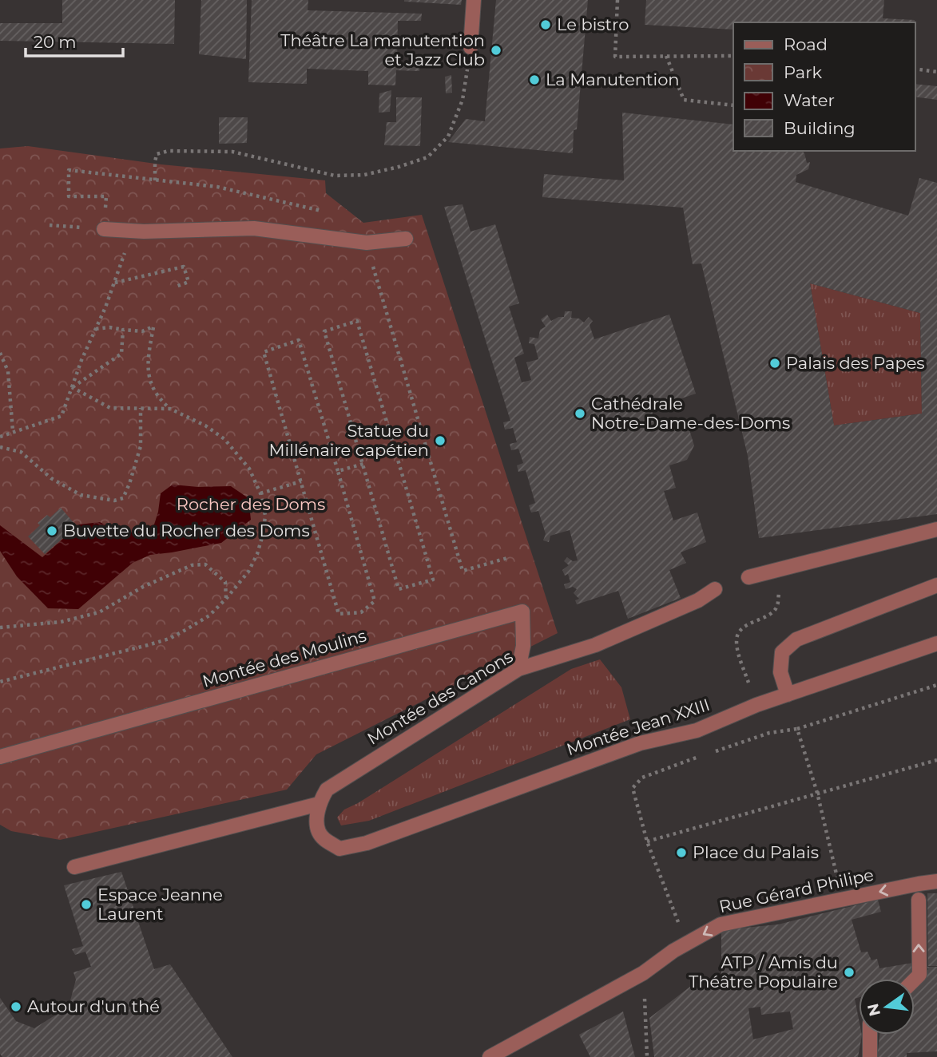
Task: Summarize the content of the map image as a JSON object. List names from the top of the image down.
{
  "streets": {
    "street": [
      "Montée des Moulins",
      "Montée des Canons",
      "Montée Jean XXIII",
      "Rue Gérard Philipe"
    ]
  },
  "crossings": [
    ["Montée des Moulins", "Montée des Canons"],
    ["Montée des Canons", "Montée Jean XXIII"]
  ],
  "one_way": ["Rue Gérard Philipe"],
  "parks": ["Rocher des Doms"],
  "places": [
    "Le bistro",
    "Théâtre La manutention et Jazz Club",
    "La Manutention",
    "Palais des Papes",
    "Cathédrale Notre-Dame-des-Doms",
    "Statue du Millénaire capétien",
    "Buvette du Rocher des Doms",
    "Place du Palais",
    "Espace Jeanne Laurent",
    "ATP / Amis du Théâtre Populaire",
    "Autour d'un thé"
  ],
  "legend": [
    "Road",
    "Park",
    "Water",
    "Building"
  ],
  "scale_bar": "20 m",
  "north": "left"
}
